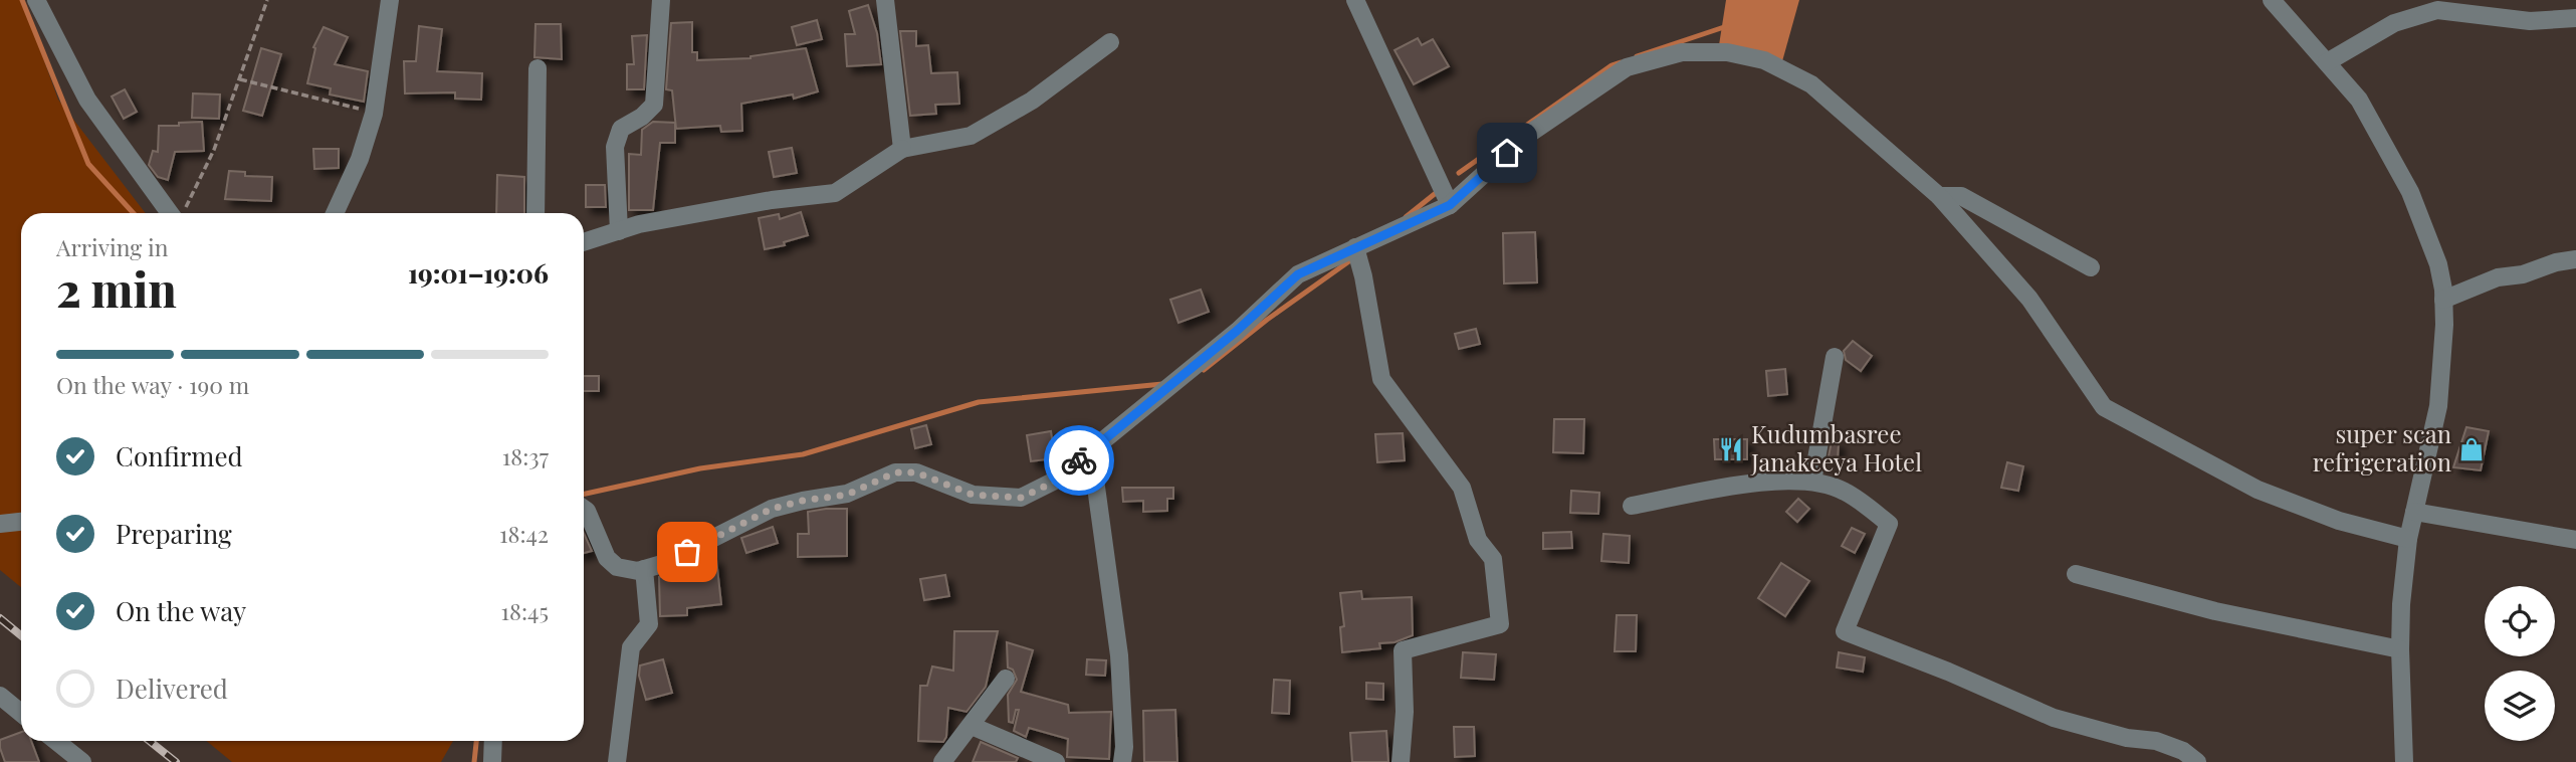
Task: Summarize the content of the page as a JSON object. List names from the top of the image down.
{
  "places": {
    "restaurant": ["Kudumbasree Janakeeya Hotel"],
    "shop": ["super scan refrigeration"]
  },
  "page": {
    "heading": ["2 min", "Arriving in", "19:01–19:06"],
    "bar": "On the way · 190 m",
    "list": [
      ["Confirmed", "18:37"],
      ["Preparing", "18:42"],
      ["On the way", "18:45"],
      "Delivered"
    ]
  }
}
